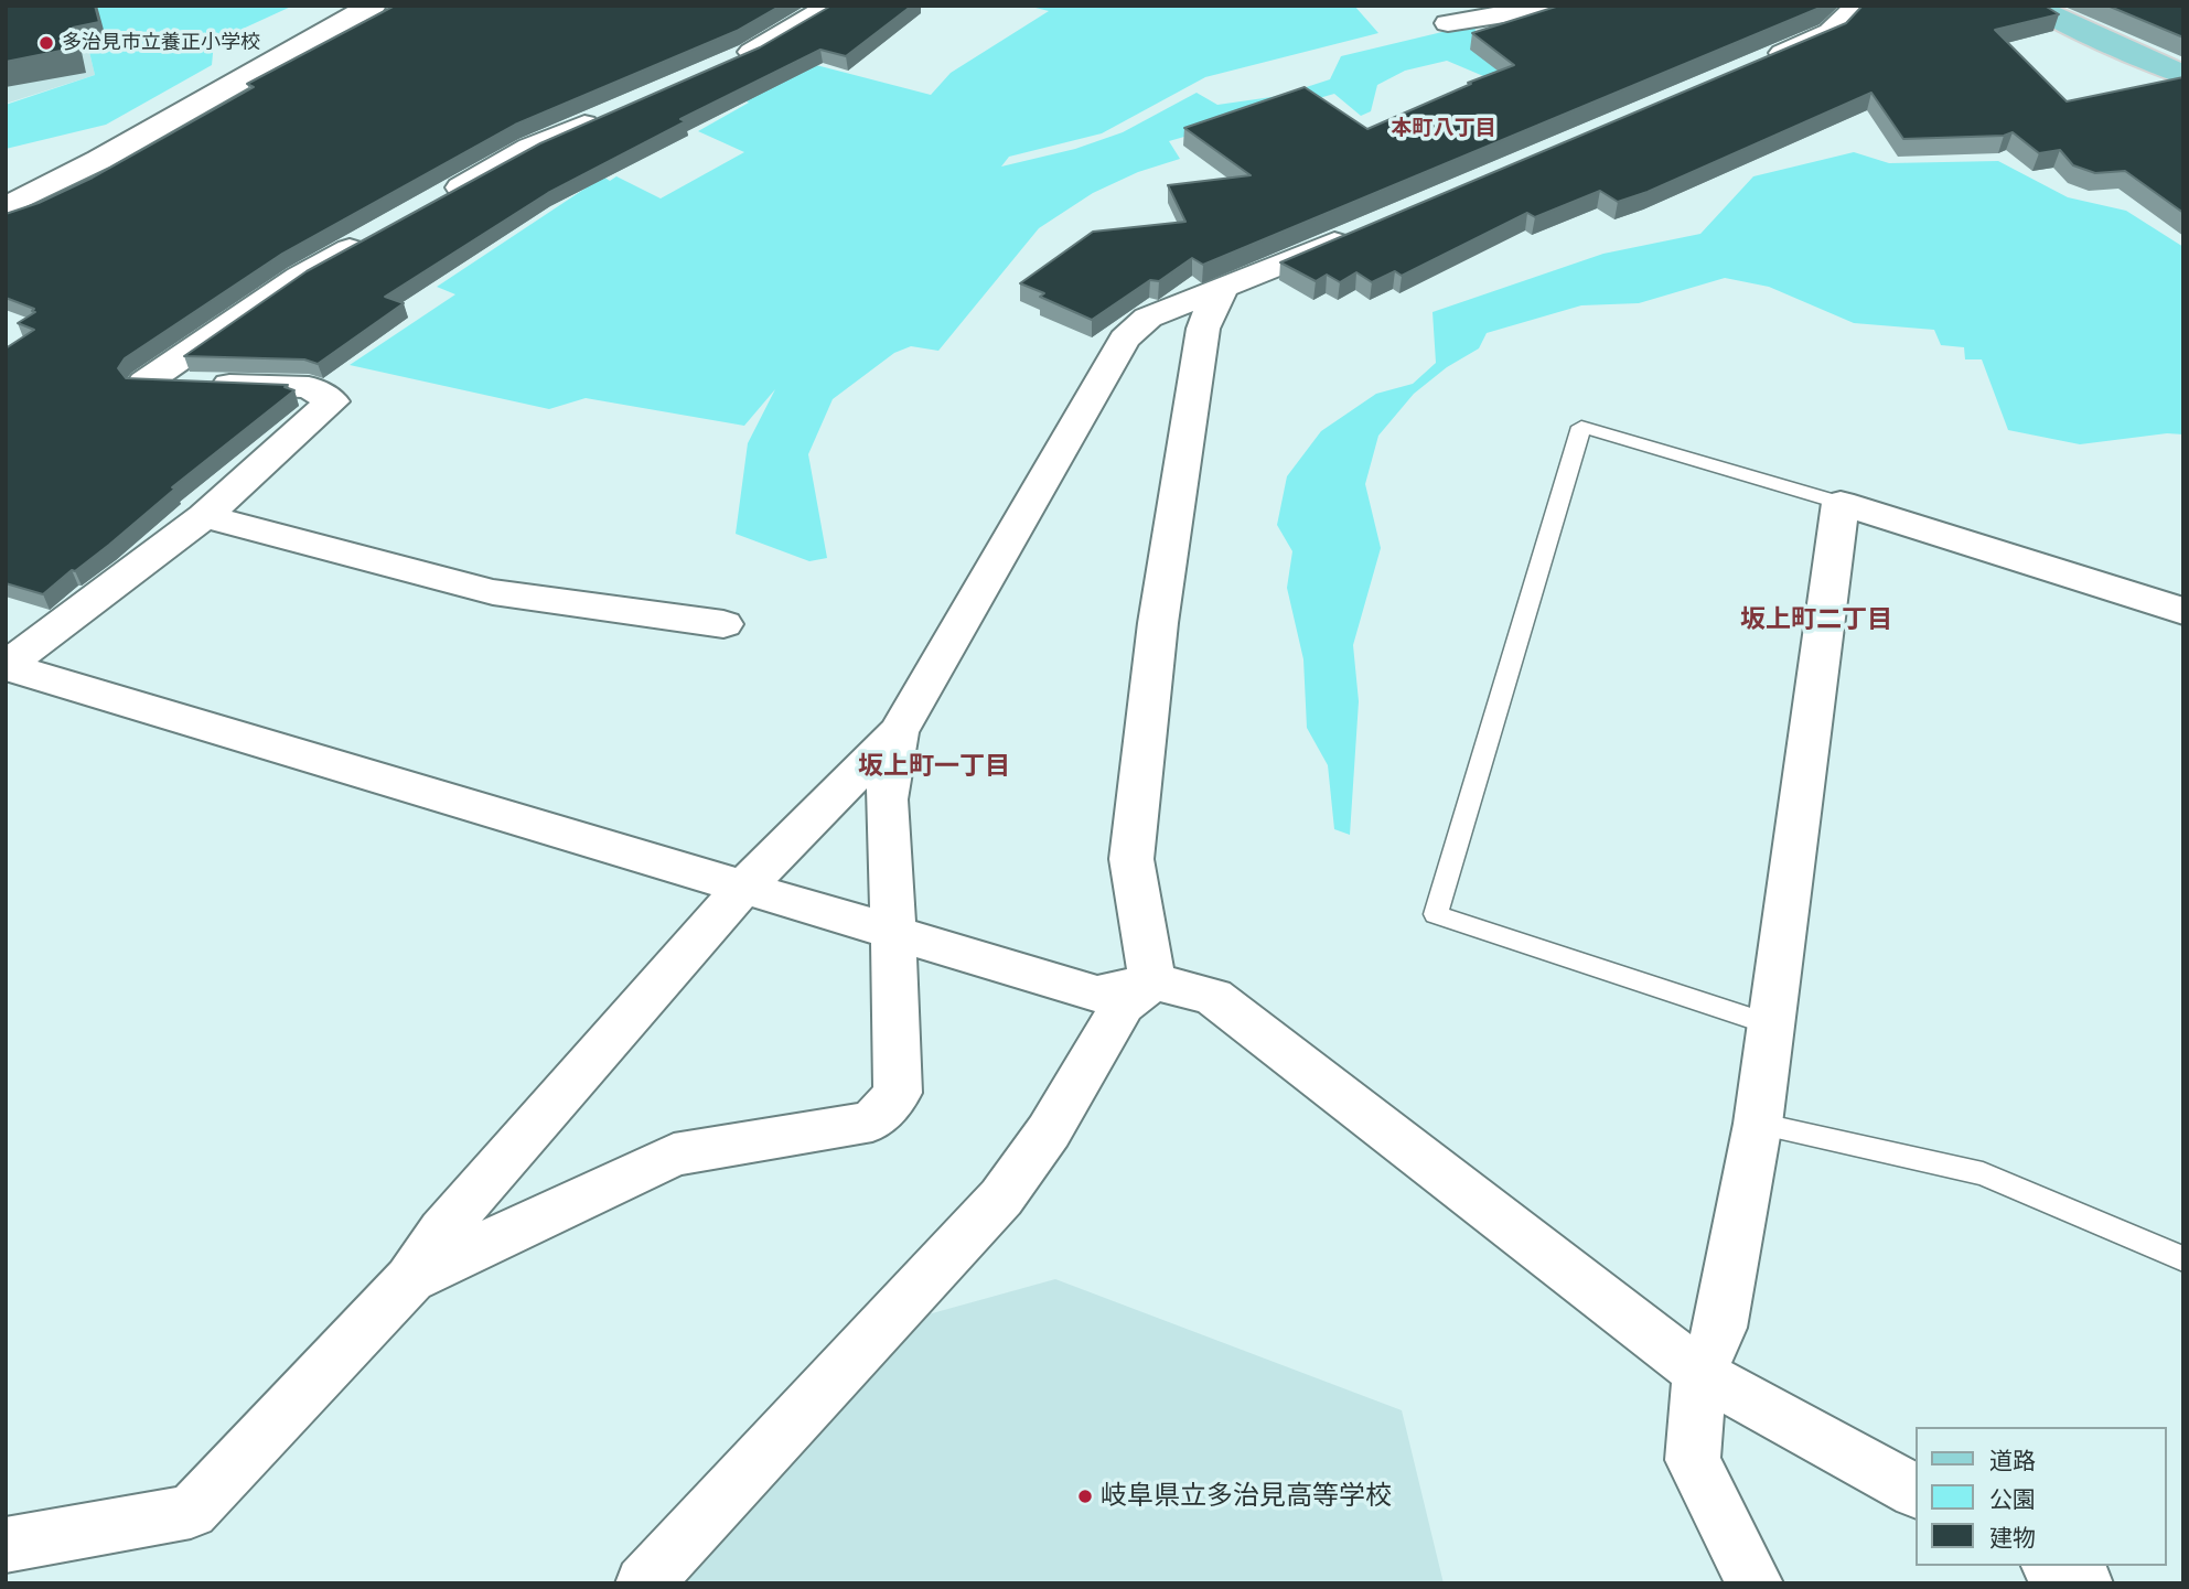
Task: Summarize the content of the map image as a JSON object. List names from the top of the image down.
{
  "districts": ["本町八丁目", "坂上町二丁目", "坂上町一丁目"],
  "places": ["多治見市立養正小学校", "岐阜県立多治見高等学校"],
  "legend": ["道路", "公園", "建物"]
}
